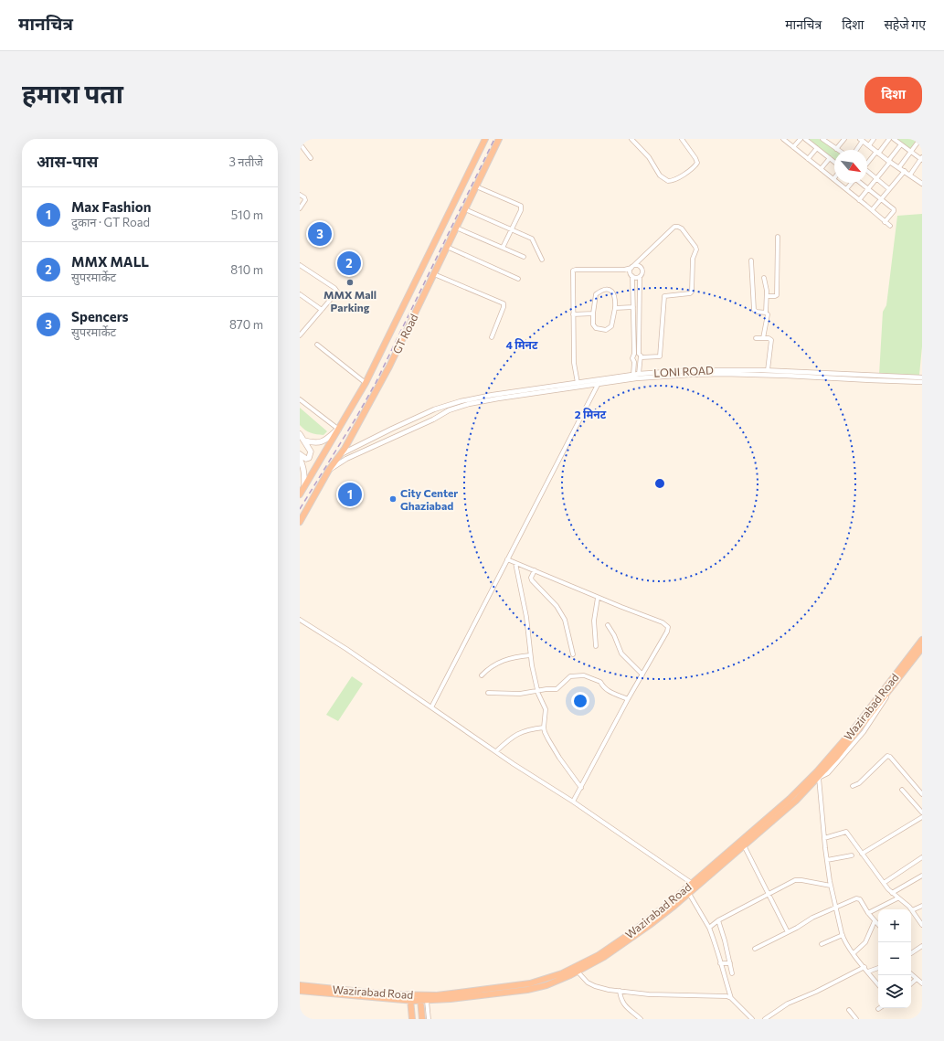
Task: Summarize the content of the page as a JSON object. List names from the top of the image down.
{
  "streets": {
    "highway": ["GT Road", "Wazirabad Road"],
    "street": ["LONI ROAD"]
  },
  "crossings": [
    ["GT Road", "LONI ROAD"]
  ],
  "places": ["MMX Mall Parking", "City Center Ghaziabad"],
  "north": "bottom right",
  "page": {
    "header": "मानचित्र",
    "nav": ["मानचित्र", "दिशा", "सहेजे गए"],
    "buttons": "दिशा",
    "title": "हमारा पता",
    "heading": ["आस-पास", "3 नतीजे"],
    "list": [
      {
        "mark": "1",
        "name": "Max Fashion",
        "note": "दुकान · GT Road",
        "value": "510 m"
      },
      {
        "mark": "2",
        "name": "MMX MALL",
        "note": "सुपरमार्केट",
        "value": "810 m"
      },
      {
        "mark": "3",
        "name": "Spencers",
        "note": "सुपरमार्केट",
        "value": "870 m"
      }
    ],
    "pins": ["3", "2", "1"],
    "map_buttons": ["+", "−"]
  },
  "rings": ["4 मिनट", "2 मिनट"]
}
